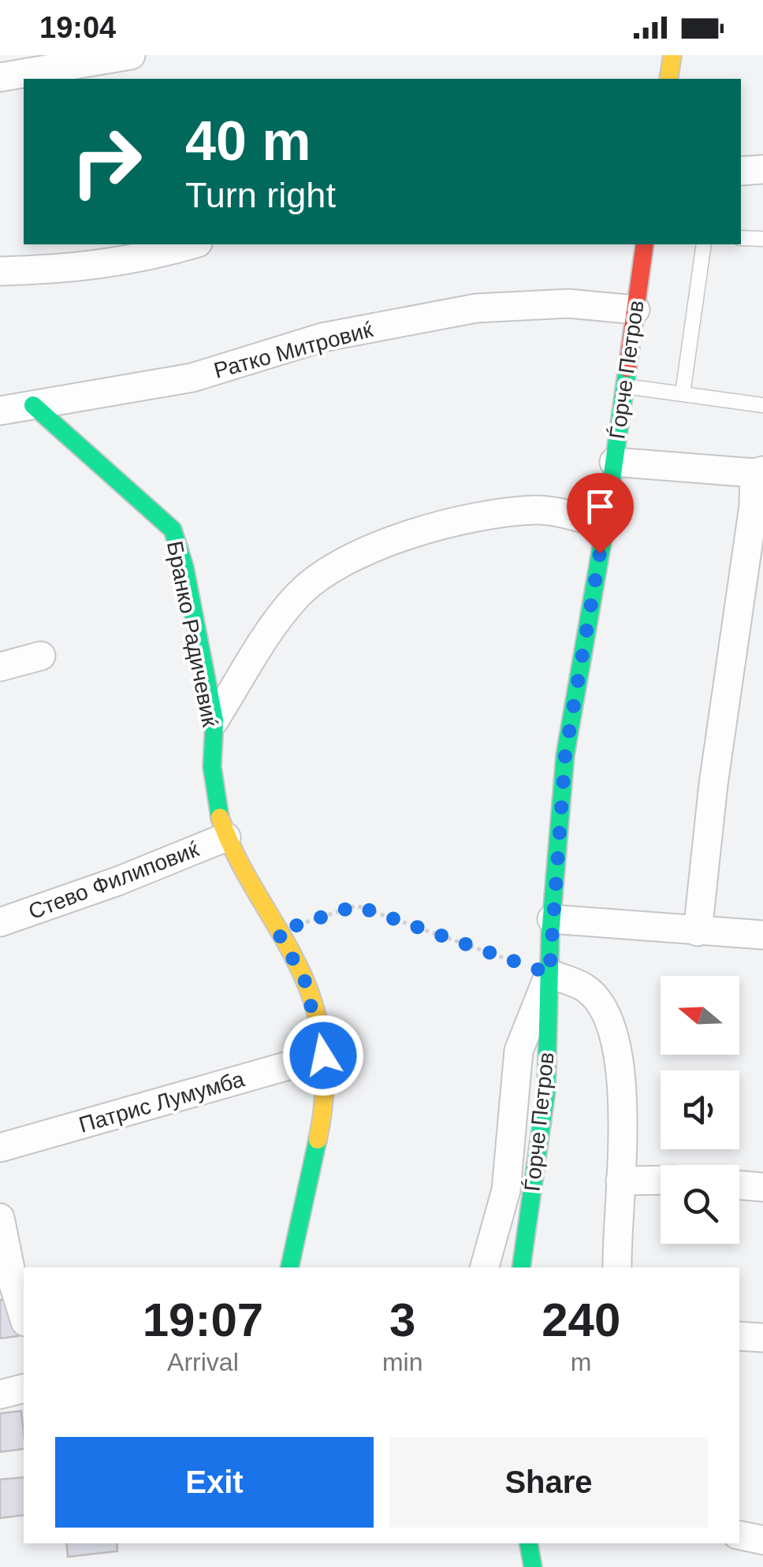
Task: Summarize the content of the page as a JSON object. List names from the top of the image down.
{
  "streets": {
    "street": [
      "Ратко Митровиќ",
      "Ѓорче Петров",
      "Бранко Радичевиќ",
      "Стево Филиповиќ",
      "Патрис Лумумба"
    ]
  },
  "crossings": [
    ["Ратко Митровиќ", "Ѓорче Петров"],
    ["Ратко Митровиќ", "Бранко Радичевиќ"],
    ["Бранко Радичевиќ", "Стево Филиповиќ"],
    ["Бранко Радичевиќ", "Патрис Лумумба"]
  ],
  "north": "left",
  "page": {
    "status": "19:04",
    "turn": ["40 m", "Turn right"],
    "eta": [
      "19:07",
      "Arrival",
      "3",
      "min",
      "240",
      "m"
    ],
    "buttons": ["Exit", "Share"]
  }
}
